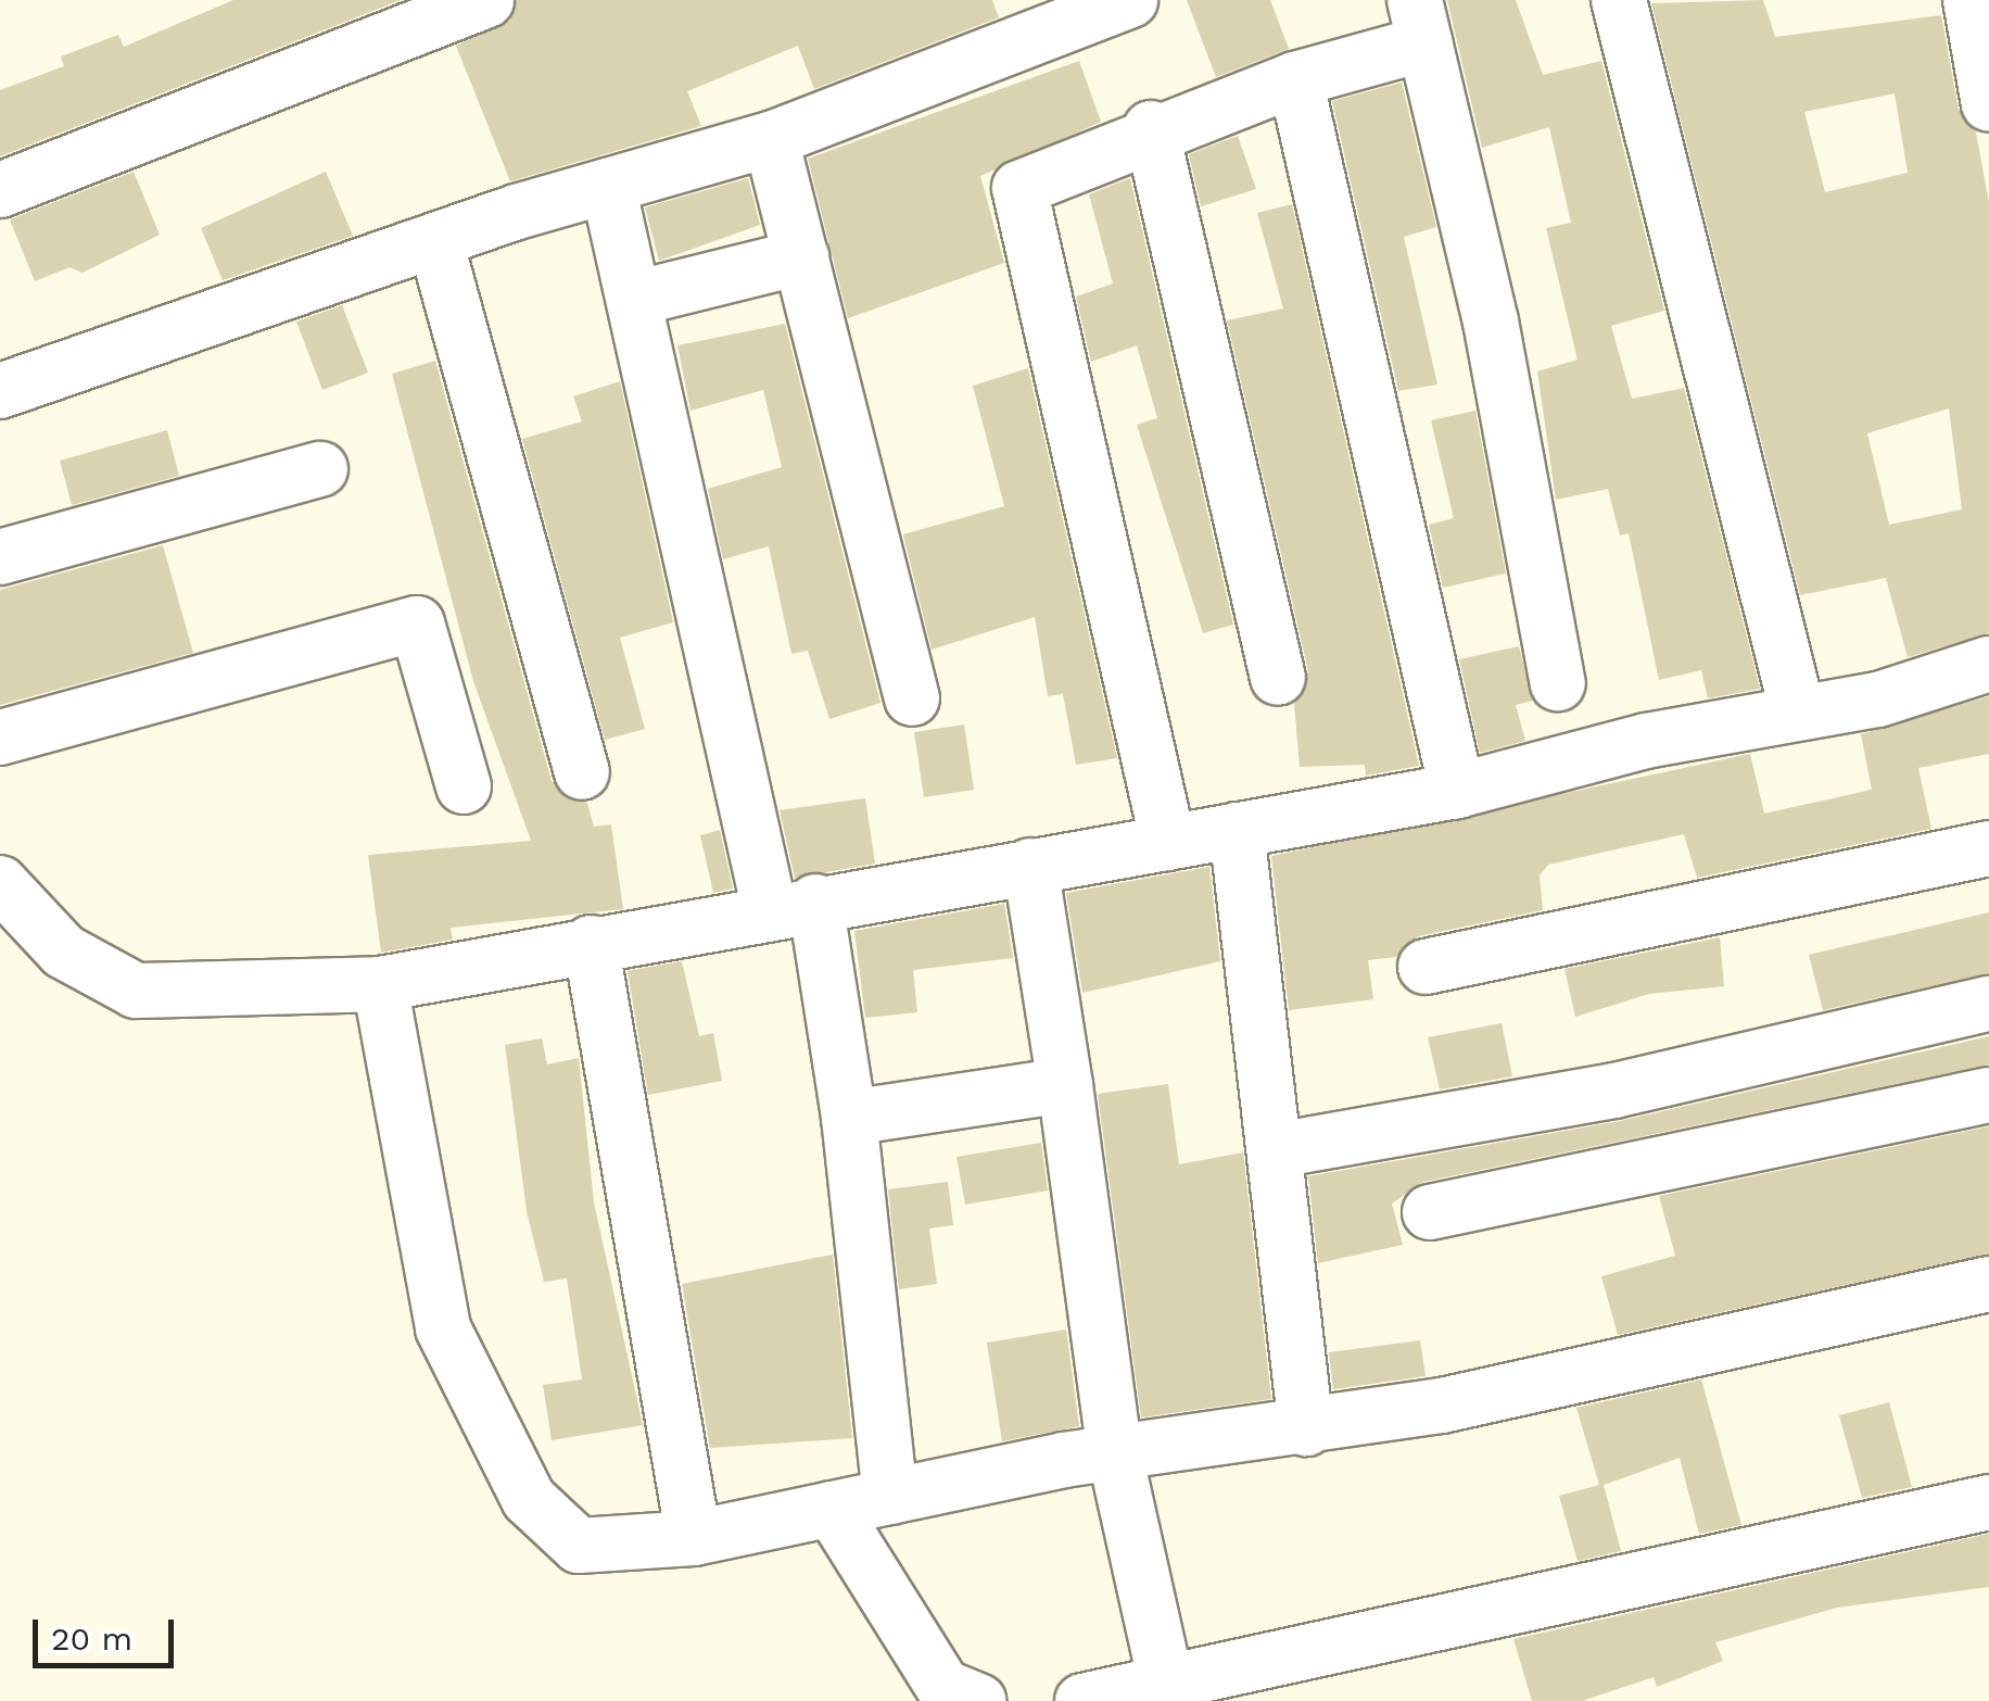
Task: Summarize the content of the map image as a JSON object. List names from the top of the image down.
{
  "scale_bar": "20 m"
}
